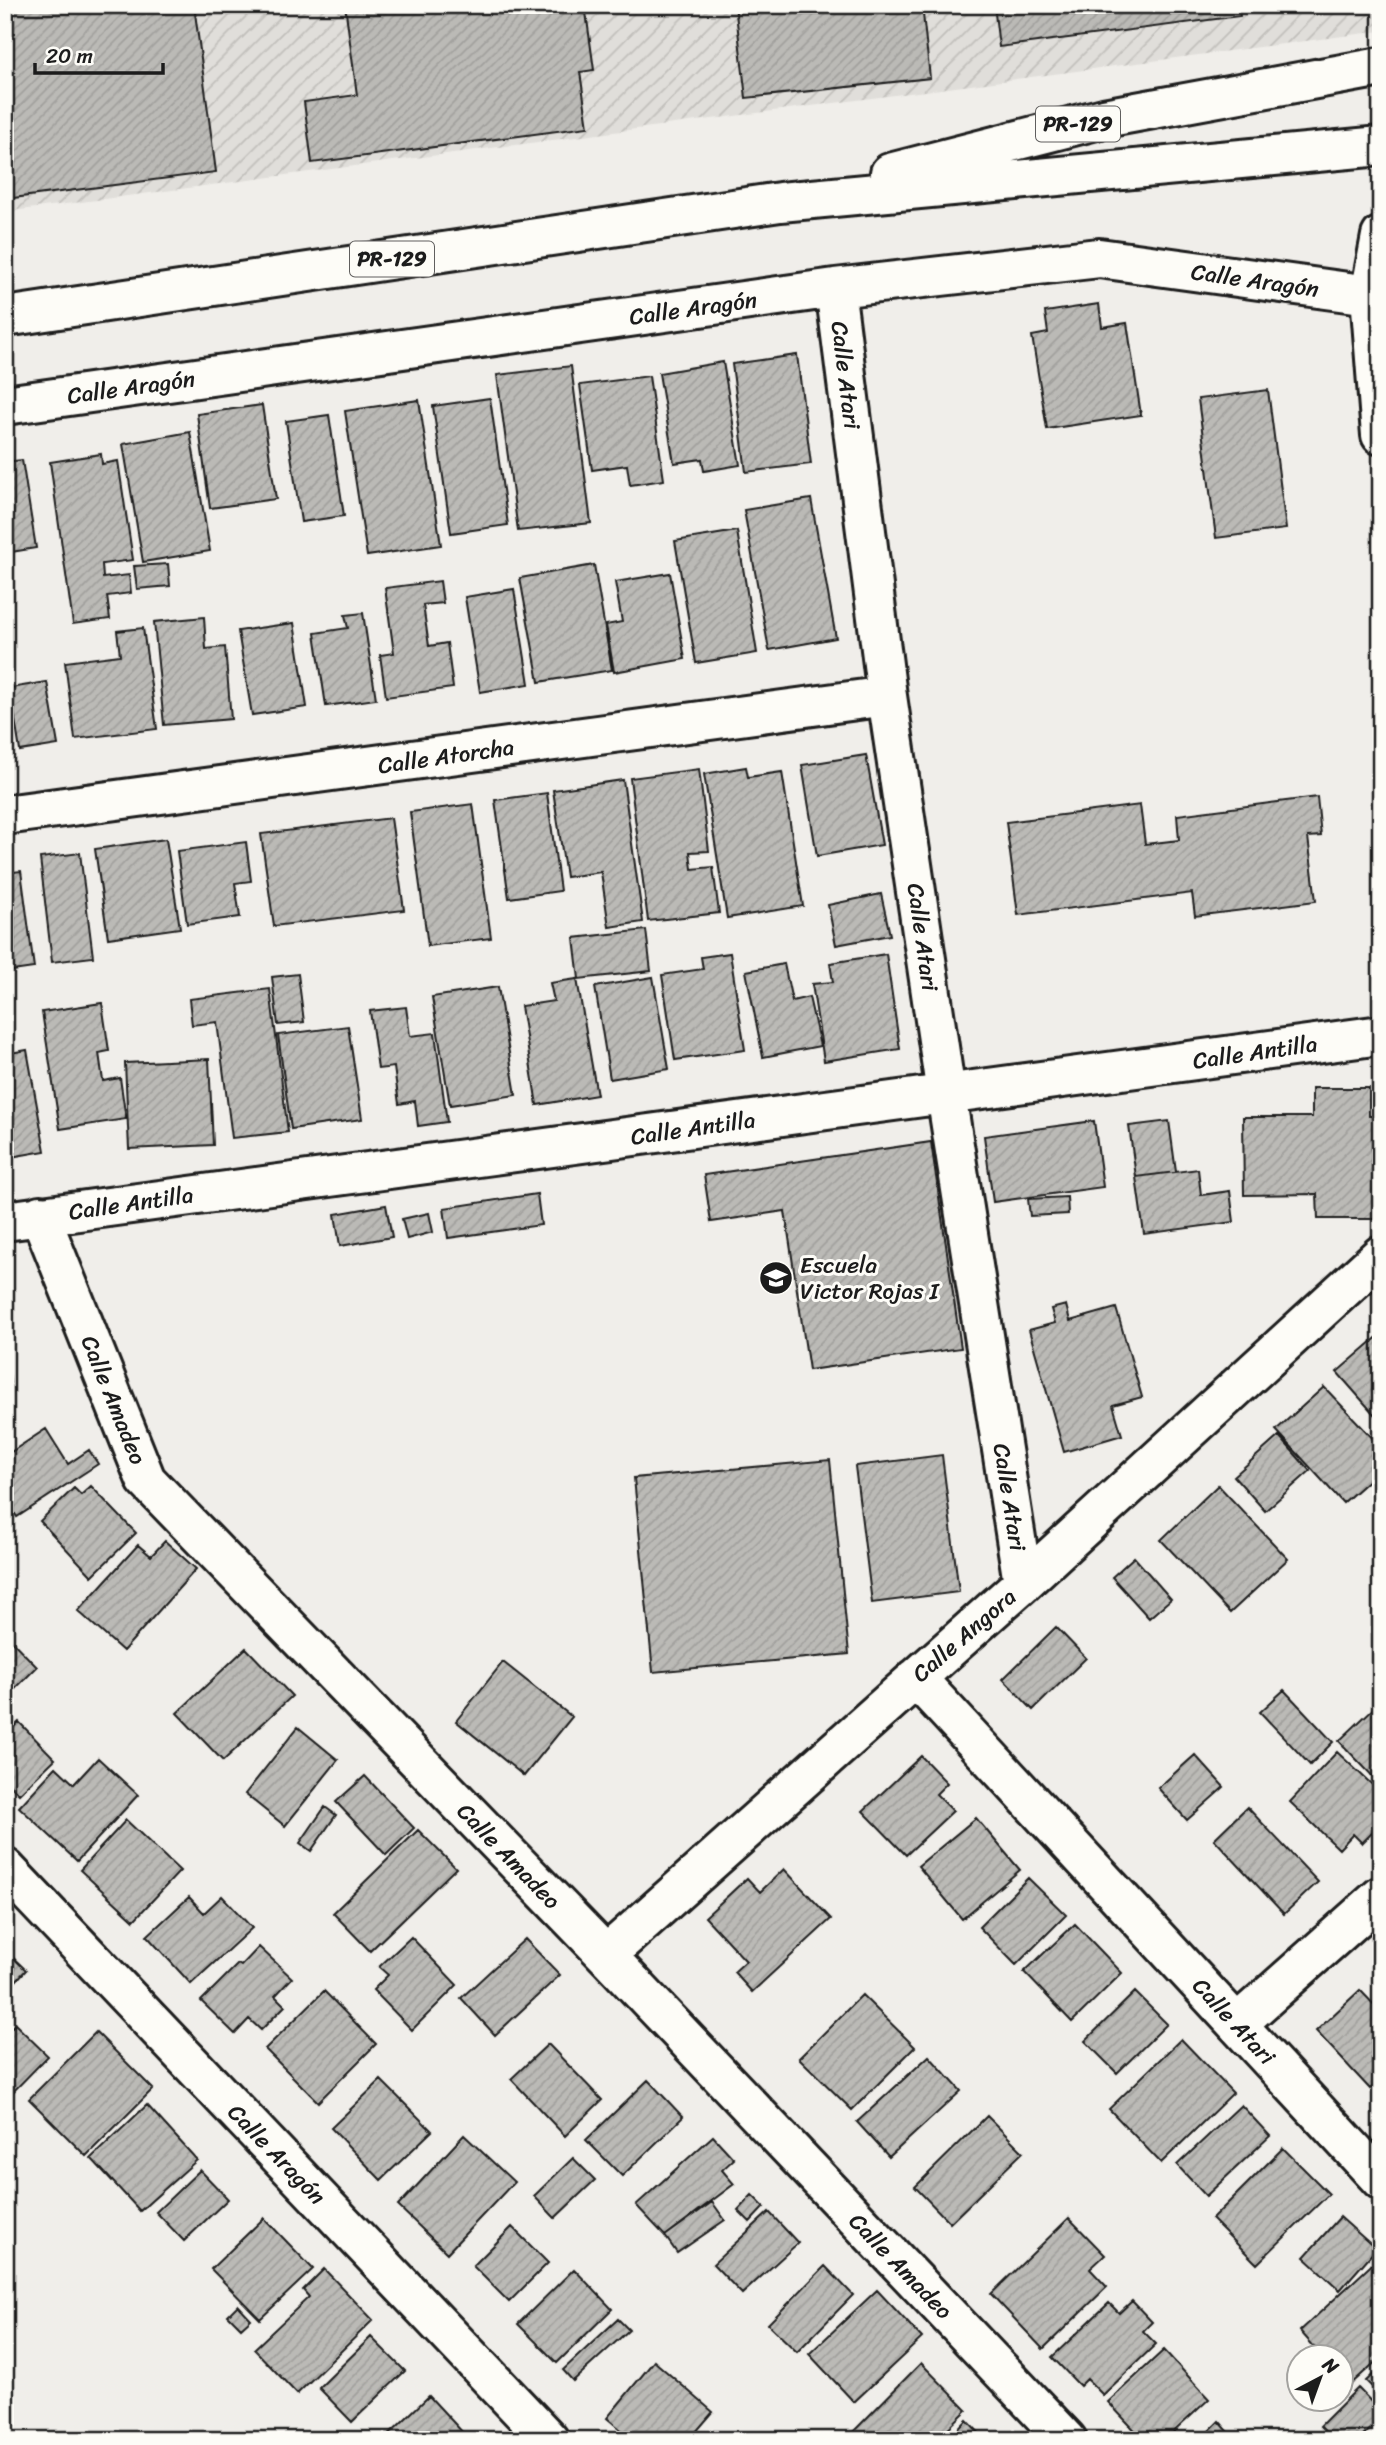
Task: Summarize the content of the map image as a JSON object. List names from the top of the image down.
{
  "streets": {
    "street": [
      "PR-129",
      "Calle Aragón",
      "Calle Atari",
      "Calle Atorcha",
      "Calle Antilla",
      "Calle Amadeo",
      "Calle Angora"
    ]
  },
  "crossings": [
    ["Calle Aragón", "Calle Atari"],
    ["Calle Atari", "Calle Atorcha"],
    ["Calle Atari", "Calle Antilla"],
    ["Calle Atari", "Calle Angora"],
    ["Calle Antilla", "Calle Amadeo"],
    ["Calle Amadeo", "Calle Angora"]
  ],
  "places": {
    "school or university": ["Escuela Victor Rojas I"]
  },
  "scale_bar": "20 m",
  "north": "top right"
}
